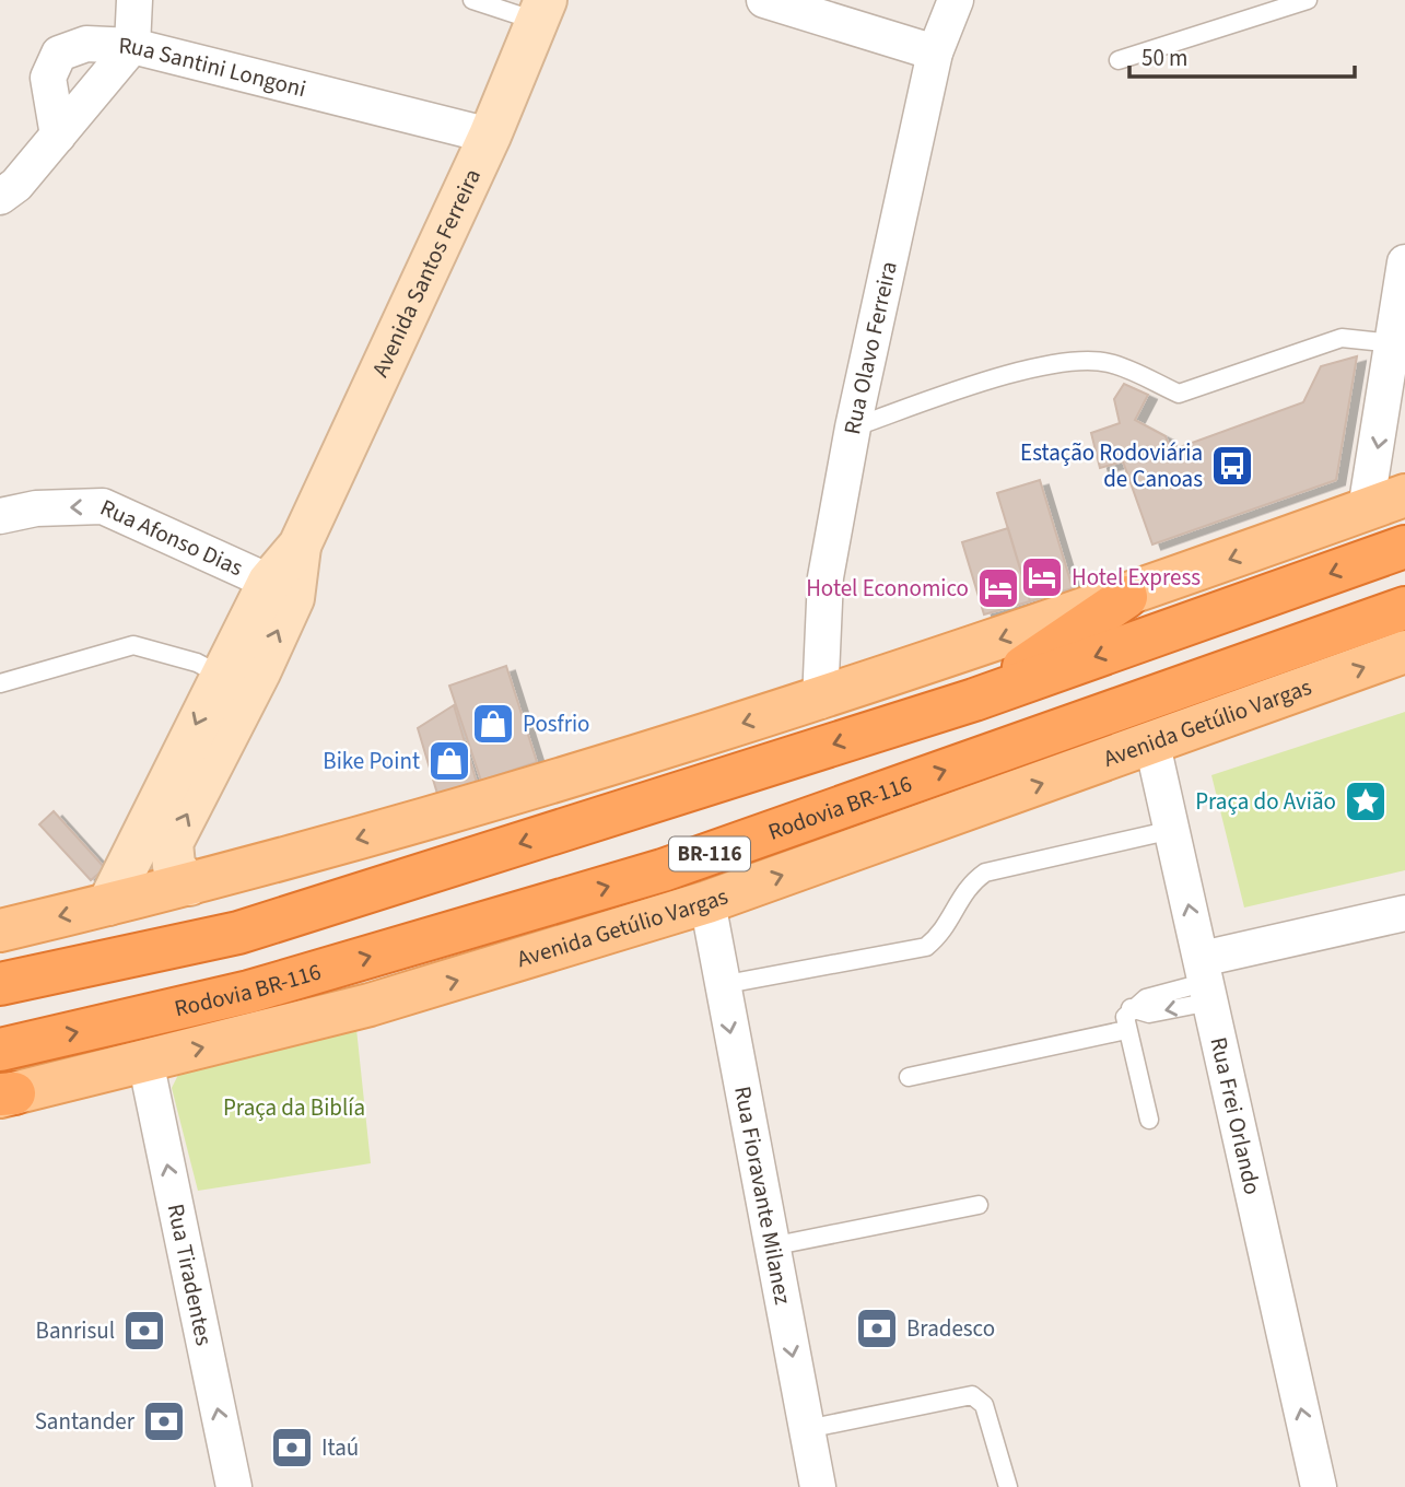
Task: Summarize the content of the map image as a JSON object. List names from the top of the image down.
{
  "streets": {
    "highway": ["Rodovia BR-116", "BR-116"],
    "main road": ["Avenida Getúlio Vargas"],
    "street": [
      "Rua Santini Longoni",
      "Avenida Santos Ferreira",
      "Rua Olavo Ferreira",
      "Rua Afonso Dias",
      "Rua Frei Orlando",
      "Rua Fioravante Milanez",
      "Rua Tiradentes"
    ]
  },
  "crossings": [
    ["Rua Santini Longoni", "Avenida Santos Ferreira"],
    ["Avenida Santos Ferreira", "Rua Afonso Dias"],
    ["Avenida Getúlio Vargas", "Rua Frei Orlando"],
    ["Avenida Getúlio Vargas", "Rua Fioravante Milanez"],
    ["Avenida Getúlio Vargas", "Rua Tiradentes"]
  ],
  "one_way": [
    "Rua Afonso Dias",
    "Rua Frei Orlando",
    "Rua Fioravante Milanez",
    "Rua Tiradentes"
  ],
  "parks": ["Praça da Biblía"],
  "places": {
    "bus stop": ["Estação Rodoviária de Canoas"],
    "hotel": ["Hotel Express", "Hotel Economico"],
    "shop": ["Posfrio", "Bike Point"],
    "place": ["Praça do Avião"],
    "bank": [
      "Bradesco",
      "Banrisul",
      "Santander",
      "Itaú"
    ]
  },
  "scale_bar": "50 m"
}
